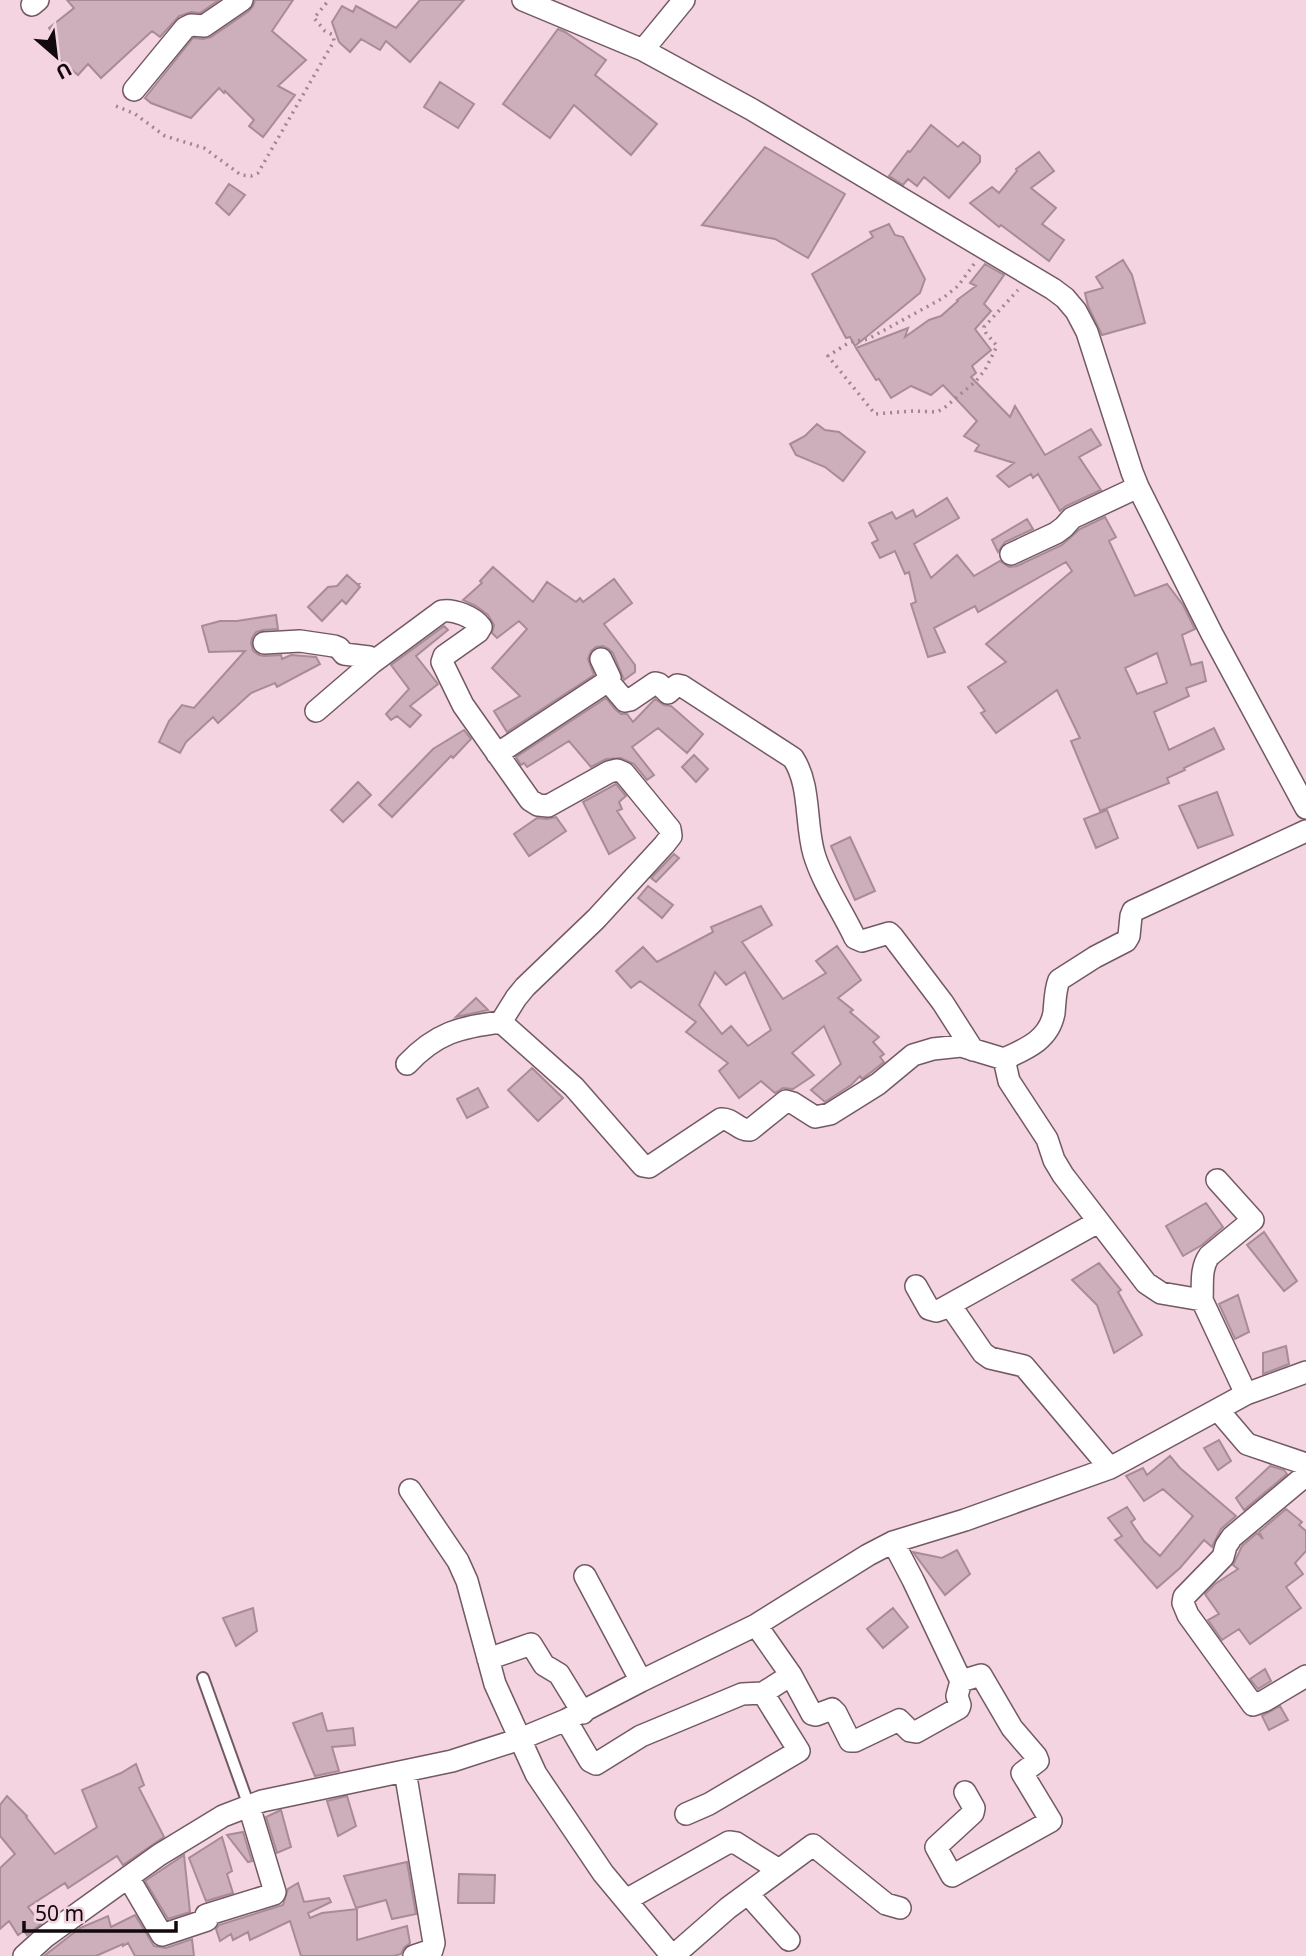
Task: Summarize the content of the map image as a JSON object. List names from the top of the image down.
{
  "scale_bar": "50 m",
  "north": "bottom right"
}
